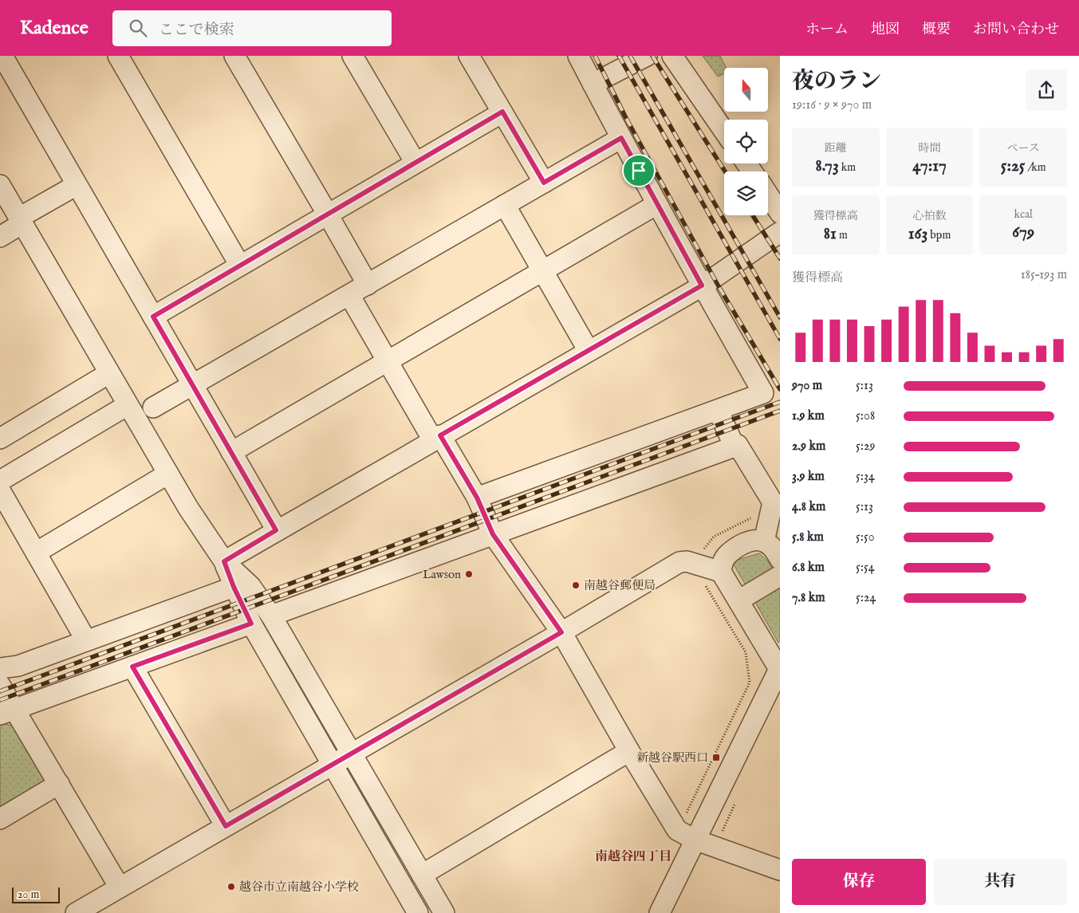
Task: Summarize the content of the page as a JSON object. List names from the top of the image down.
{
  "districts": ["南越谷四丁目"],
  "places": {
    "other": ["Lawson", "南越谷郵便局", "越谷市立南越谷小学校"],
    "transit": ["新越谷駅西口"]
  },
  "scale_bar": "20 m",
  "north": "top",
  "page": {
    "header": "Kadence",
    "search": "ここで検索",
    "nav": [
      "ホーム",
      "地図",
      "概要",
      "お問い合わせ"
    ],
    "heading": ["夜のラン", "19:16 · 9 × 970 m"],
    "stats": [
      ["距離", "8.73 km"],
      ["時間", "47:17"],
      ["ペース", "5:25 /km"],
      ["獲得標高", "81 m"],
      ["心拍数", "163 bpm"],
      ["kcal", "679"]
    ],
    "chart": ["獲得標高", "185–193 m"],
    "list": [
      {
        "name": "970 m",
        "note": "5:13"
      },
      {
        "name": "1.9 km",
        "note": "5:08"
      },
      {
        "name": "2.9 km",
        "note": "5:29"
      },
      {
        "name": "3.9 km",
        "note": "5:34"
      },
      {
        "name": "4.8 km",
        "note": "5:13"
      },
      {
        "name": "5.8 km",
        "note": "5:50"
      },
      {
        "name": "6.8 km",
        "note": "5:54"
      },
      {
        "name": "7.8 km",
        "note": "5:24"
      }
    ],
    "buttons": ["保存", "共有"],
    "scale": "20 m"
  }
}
